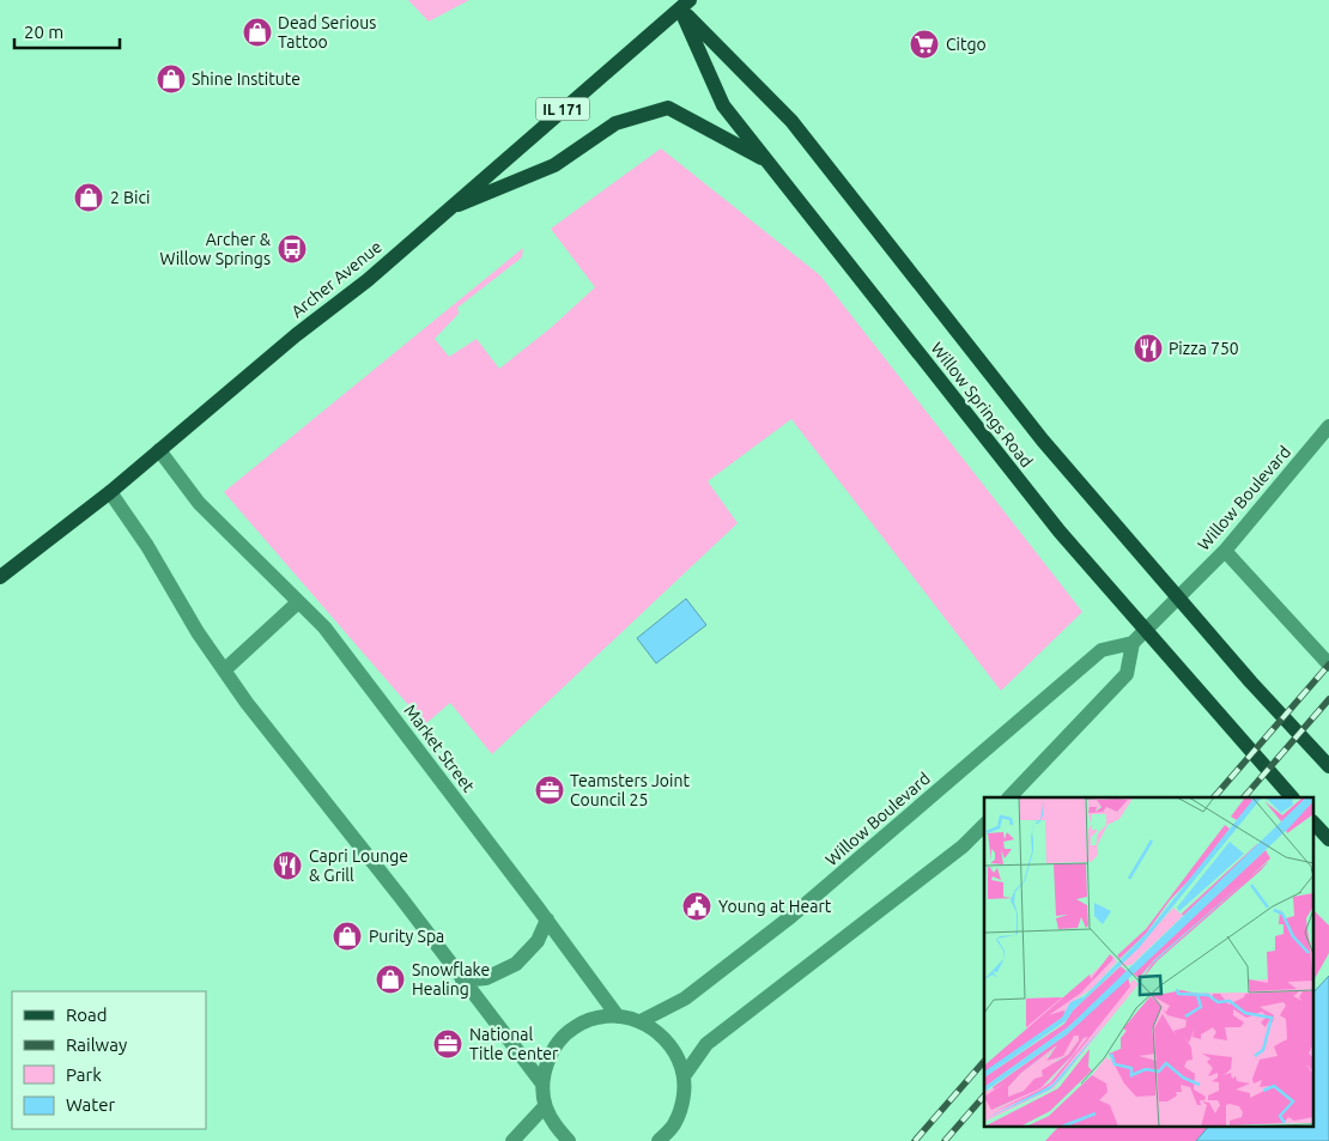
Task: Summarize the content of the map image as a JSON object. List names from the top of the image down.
{
  "streets": {
    "main road": ["IL 171", "Archer Avenue", "Willow Springs Road"],
    "street": ["Willow Boulevard", "Market Street"]
  },
  "crossings": [
    ["Archer Avenue", "Willow Springs Road"],
    ["Archer Avenue", "Market Street"]
  ],
  "places": {
    "shop": [
      "Dead Serious Tattoo",
      "Shine Institute",
      "2 Bici",
      "Purity Spa",
      "Snowflake Healing"
    ],
    "supermarket": ["Citgo"],
    "bus stop": ["Archer & Willow Springs"],
    "restaurant": ["Pizza 750", "Capri Lounge & Grill"],
    "office": ["Teamsters Joint Council 25", "National Title Center"],
    "public building": ["Young at Heart"]
  },
  "legend": [
    "Road",
    "Railway",
    "Park",
    "Water"
  ],
  "scale_bar": "20 m"
}
